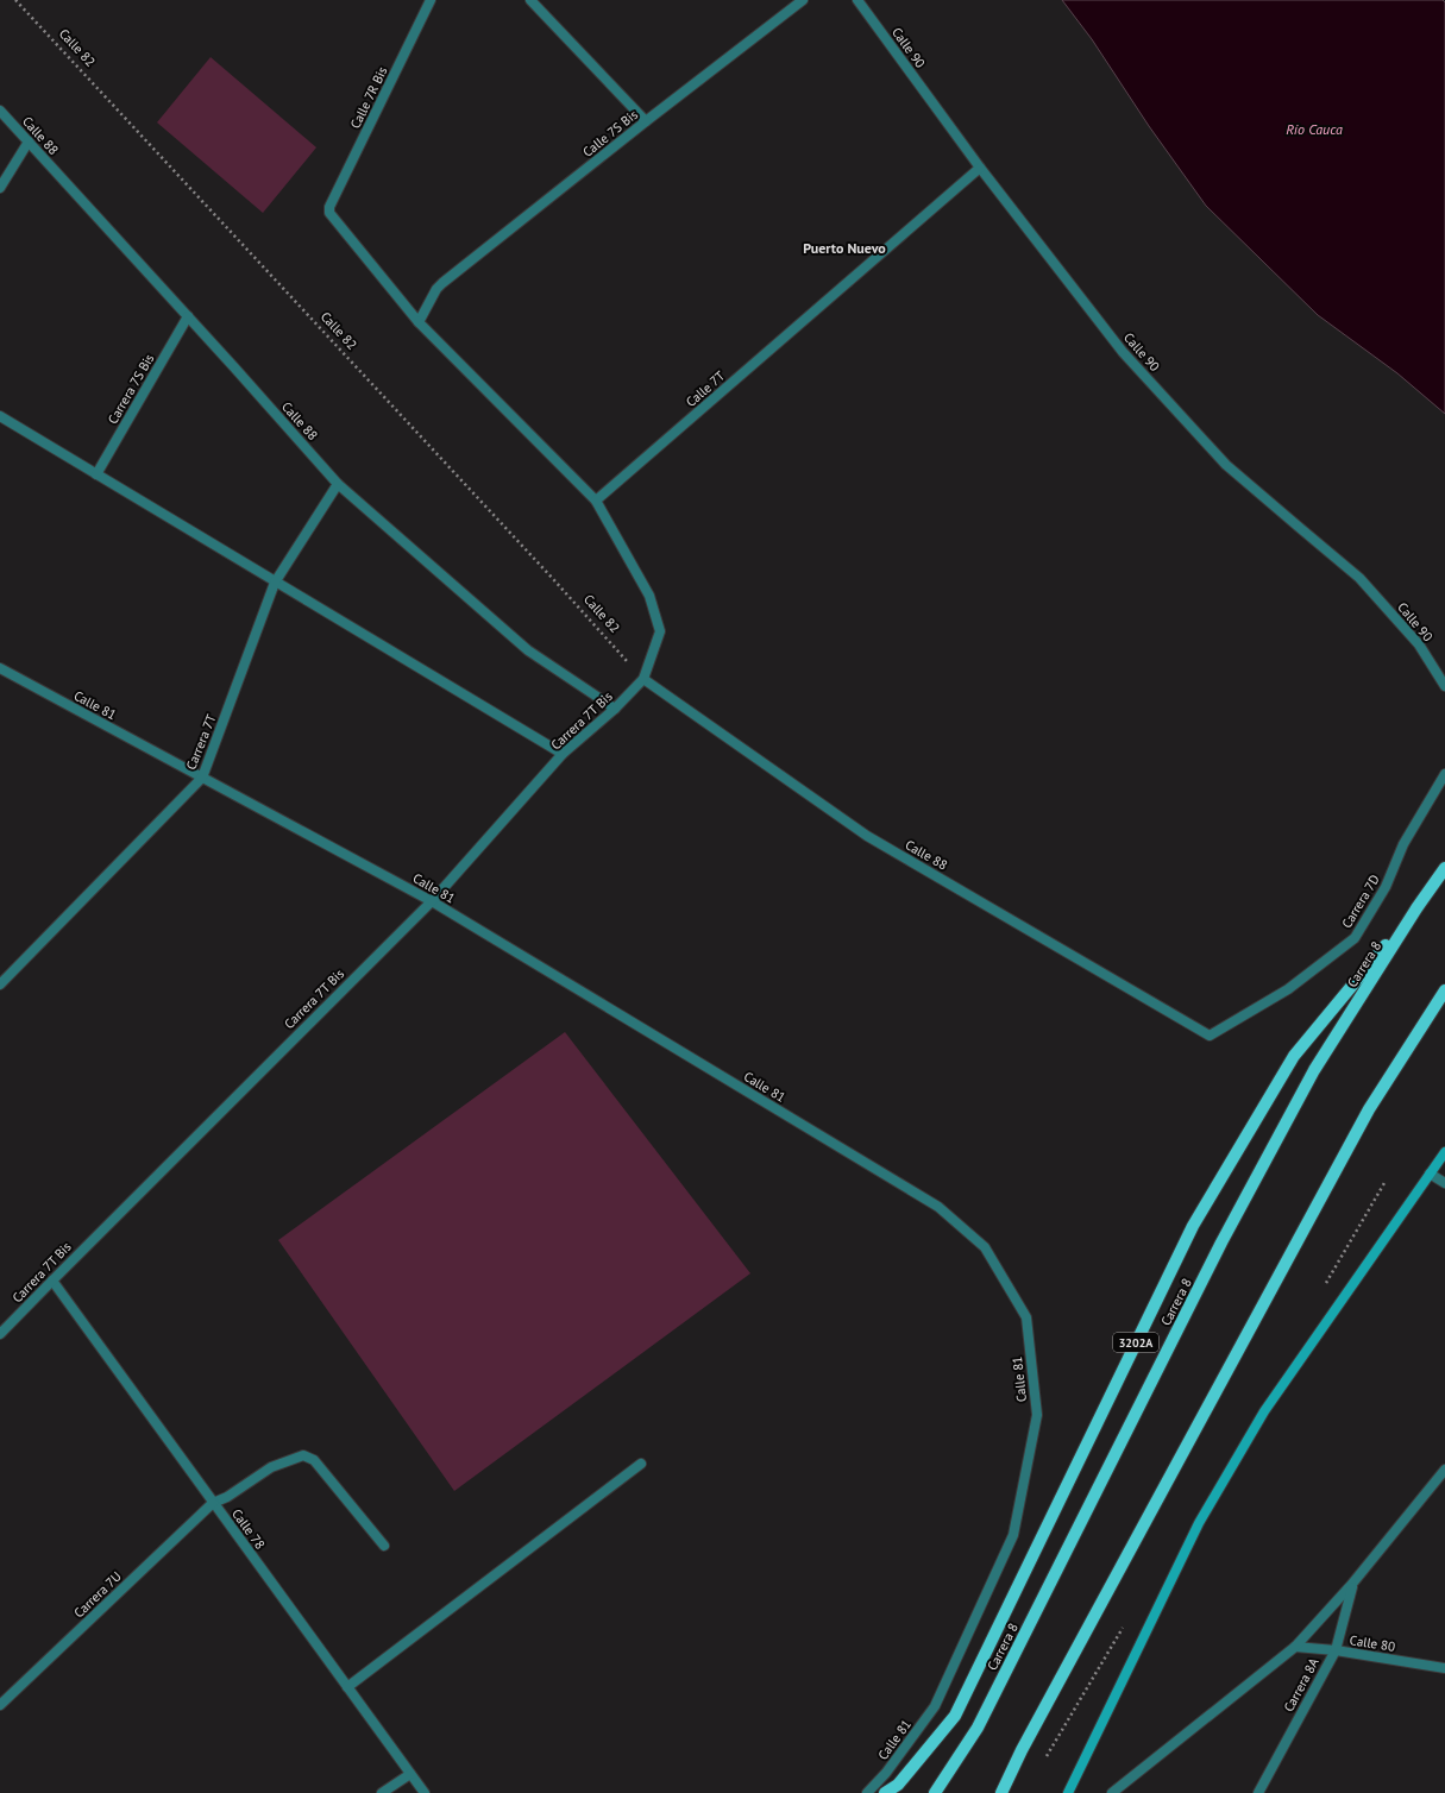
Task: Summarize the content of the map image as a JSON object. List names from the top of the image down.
{
  "streets": {
    "main road": ["Carrera 8", "3202A"],
    "street": [
      "Calle 90",
      "Calle 7R Bis",
      "Calle 7S Bis",
      "Calle 88",
      "Carrera 7S Bis",
      "Calle 7T",
      "Calle 81",
      "Carrera 7T Bis",
      "Carrera 7T",
      "Carrera 7D",
      "Calle 78",
      "Carrera 7U",
      "Calle 80",
      "Carrera 8A"
    ],
    "path": ["Calle 82"]
  },
  "crossings": [
    ["Calle 82", "Calle 88"],
    ["Calle 82", "Carrera 7T Bis"],
    ["Calle 90", "Calle 7T"],
    ["Calle 7R Bis", "Calle 7S Bis"],
    ["Calle 88", "Carrera 7S Bis"],
    ["Calle 88", "Carrera 7T Bis"],
    ["Calle 88", "Carrera 7T"],
    ["Calle 88", "Carrera 7D"],
    ["Calle 81", "Carrera 7T Bis"],
    ["Calle 81", "Carrera 7T"],
    ["Carrera 7T Bis", "Calle 78"],
    ["Carrera 8", "3202A"],
    ["Calle 78", "Carrera 7U"],
    ["Calle 80", "Carrera 8A"]
  ],
  "districts": ["Puerto Nuevo"],
  "water": ["Río Cauca"]
}
